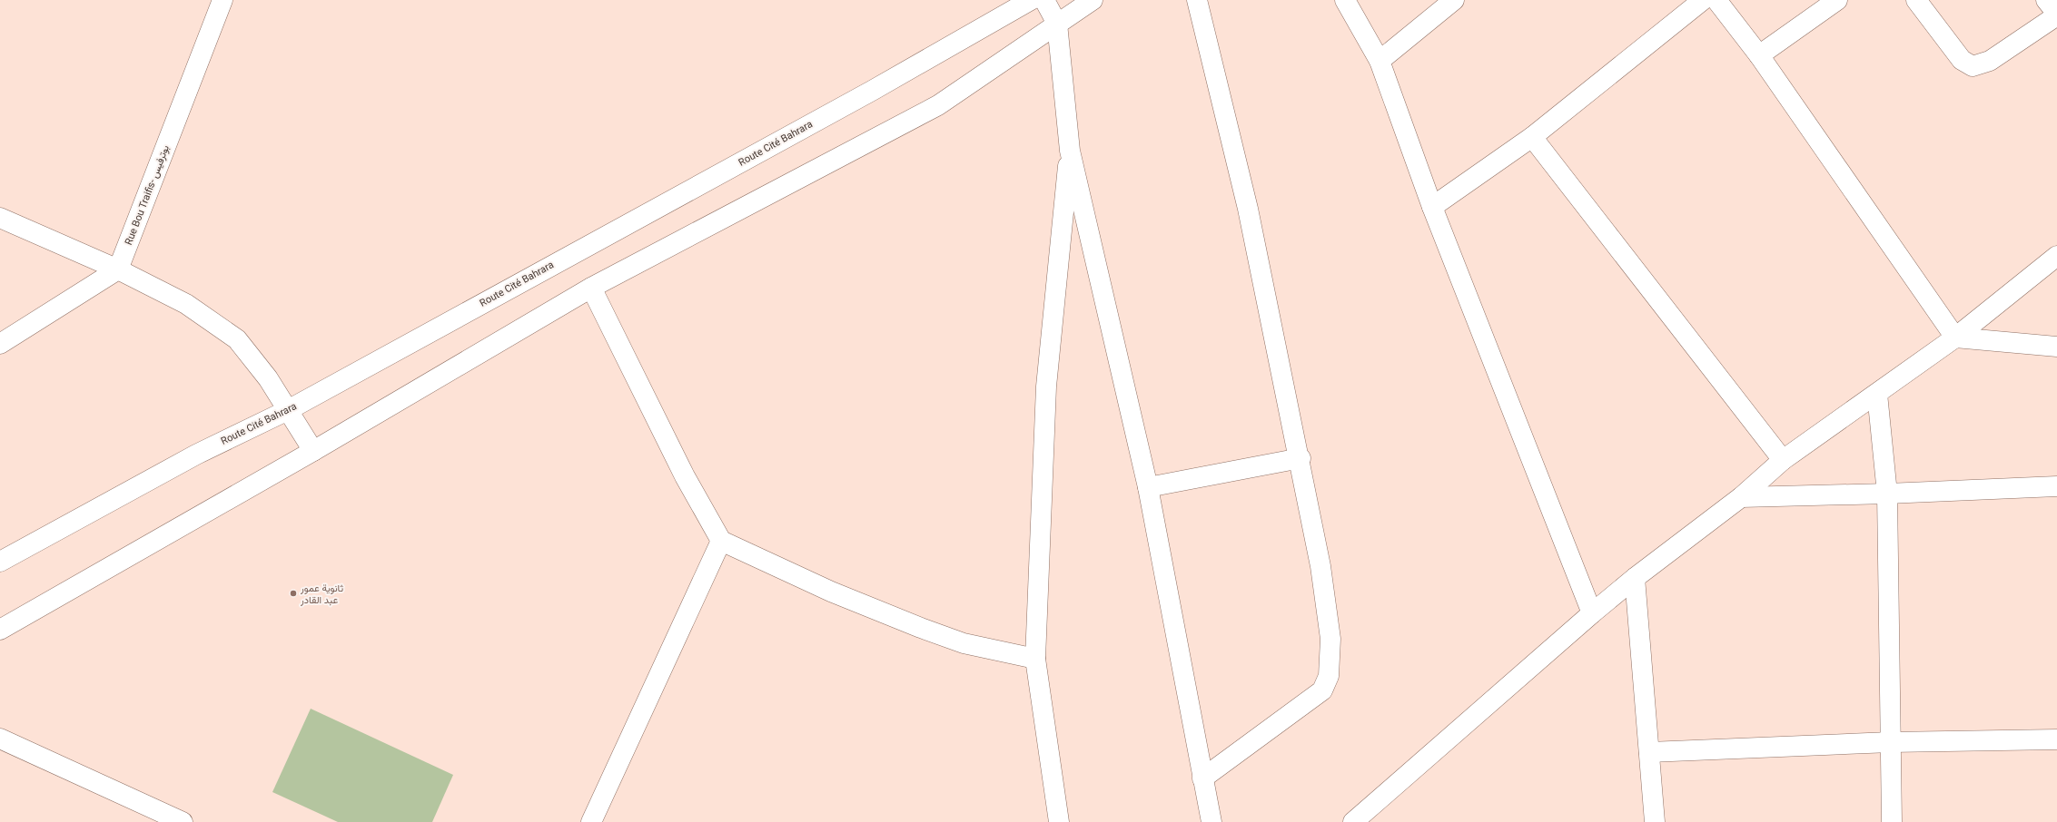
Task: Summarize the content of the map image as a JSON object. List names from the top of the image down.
{
  "streets": {
    "street": ["Route Cité Bahrara", "Rue Bou Traifis- بوترفيس"]
  },
  "places": ["ثانوية عمور عبد القادر"]
}
